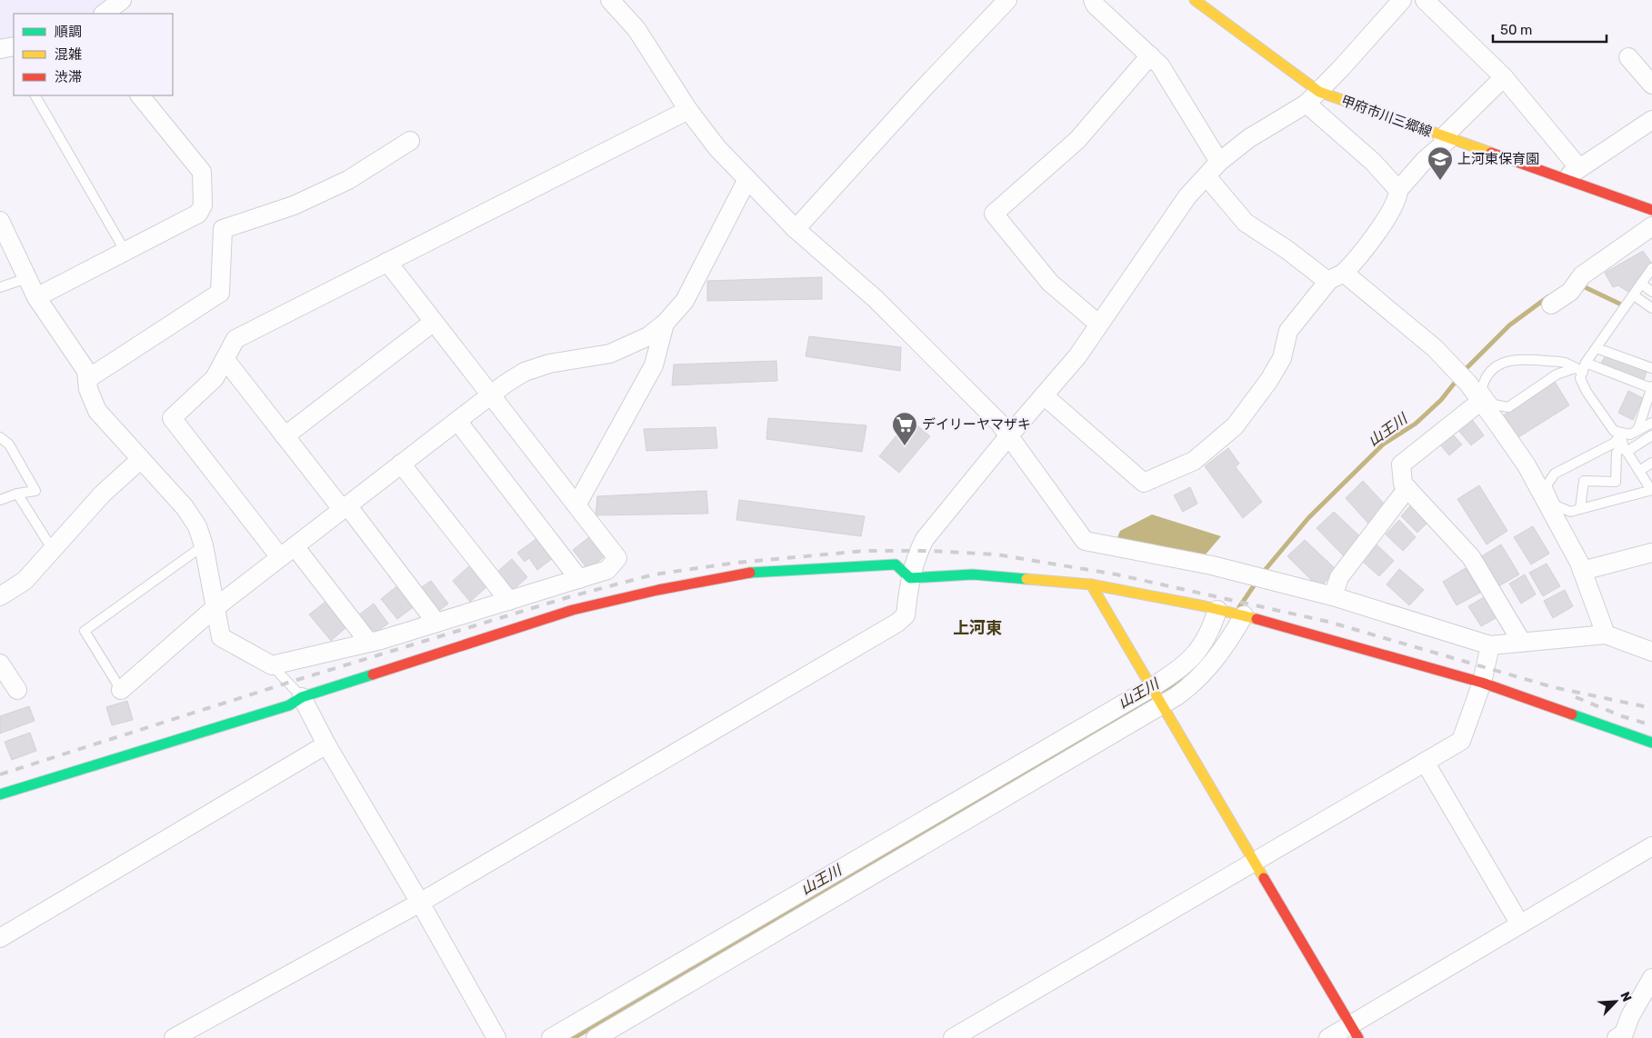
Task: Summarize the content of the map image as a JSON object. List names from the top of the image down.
{
  "streets": {
    "street": ["甲府市川三郷線"]
  },
  "districts": ["上河東"],
  "water": ["山王川"],
  "places": {
    "school or university": ["上河東保育園"],
    "supermarket": ["デイリーヤマザキ"]
  },
  "legend": ["順調", "混雑", "渋滞"],
  "scale_bar": "50 m",
  "north": "top right"
}
